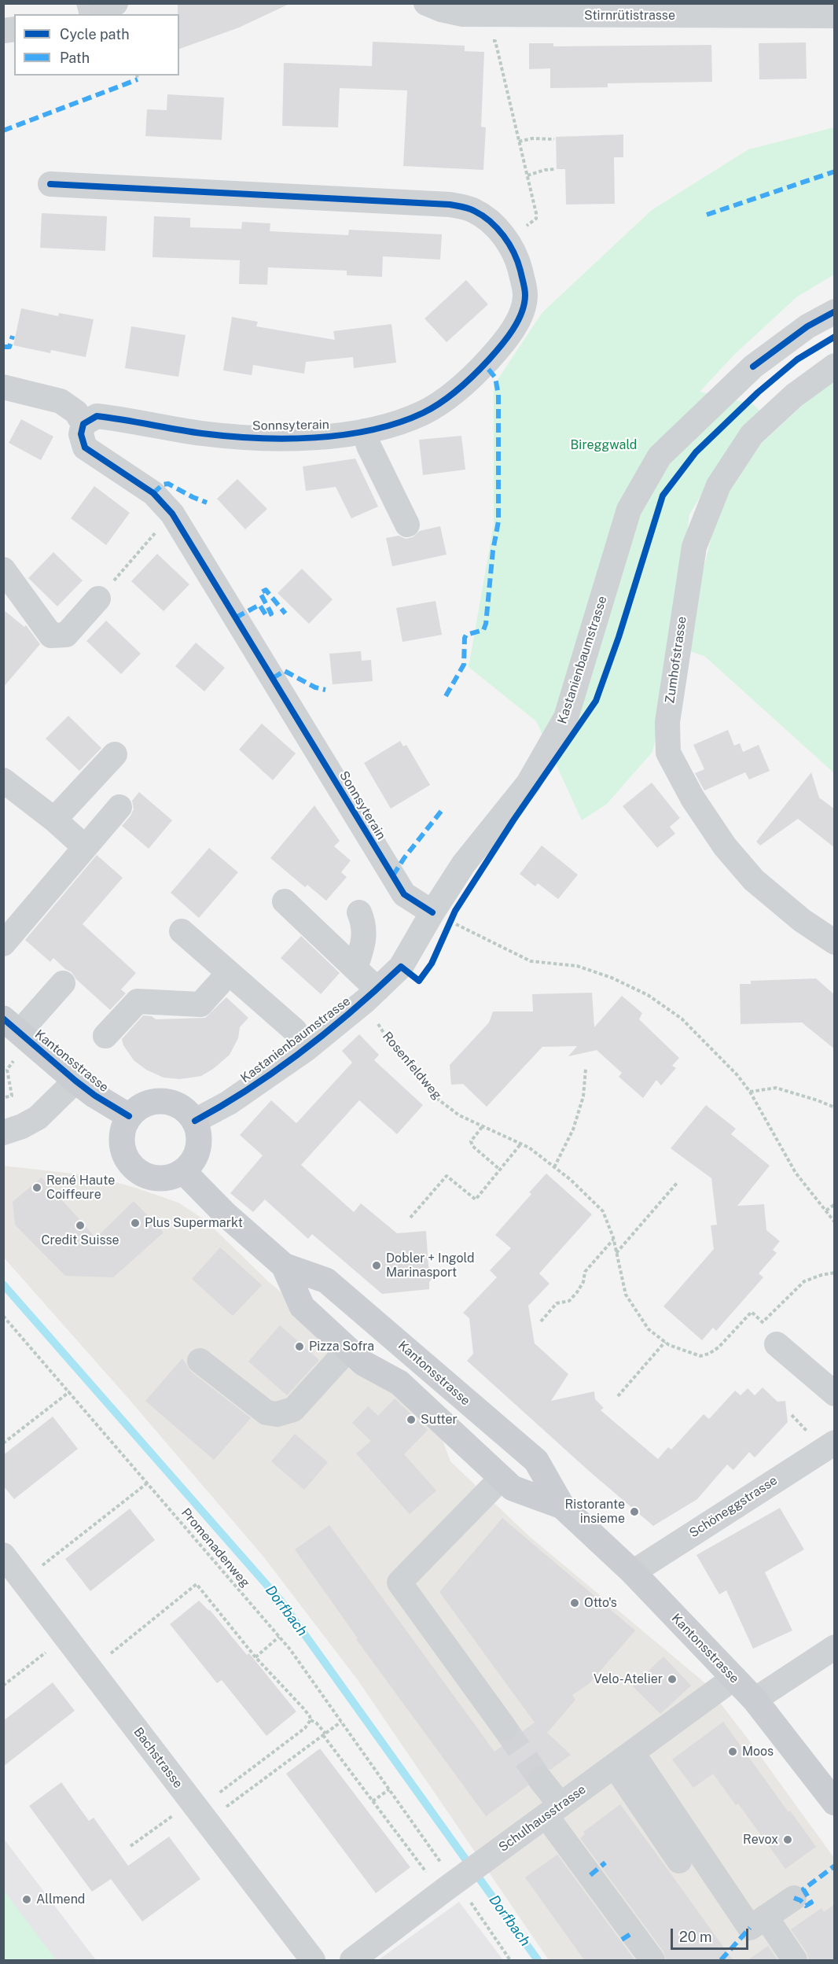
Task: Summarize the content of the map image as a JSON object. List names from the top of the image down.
{
  "streets": {
    "main road": ["Kantonsstrasse"],
    "street": [
      "Stirnrütistrasse",
      "Sonnsyterain",
      "Kastanienbaumstrasse",
      "Zumhofstrasse",
      "Schöneggstrasse",
      "Bachstrasse",
      "Schulhausstrasse"
    ],
    "path": ["Rosenfeldweg", "Promenadenweg"]
  },
  "crossings": [
    ["Sonnsyterain", "Kastanienbaumstrasse"],
    ["Kastanienbaumstrasse", "Kantonsstrasse"],
    ["Kastanienbaumstrasse", "Rosenfeldweg"],
    ["Kantonsstrasse", "Schöneggstrasse"],
    ["Kantonsstrasse", "Schulhausstrasse"],
    ["Promenadenweg", "Schulhausstrasse"]
  ],
  "water": ["Dorfbach"],
  "parks": ["Bireggwald"],
  "places": [
    "René Haute Coiffeure",
    "Plus Supermarkt",
    "Credit Suisse",
    "Dobler + Ingold Marinasport",
    "Pizza Sofra",
    "Sutter",
    "Ristorante insieme",
    "Otto's",
    "Velo-Atelier",
    "Moos",
    "Revox",
    "Allmend"
  ],
  "legend": ["Cycle path", "Path"],
  "scale_bar": "20 m"
}
